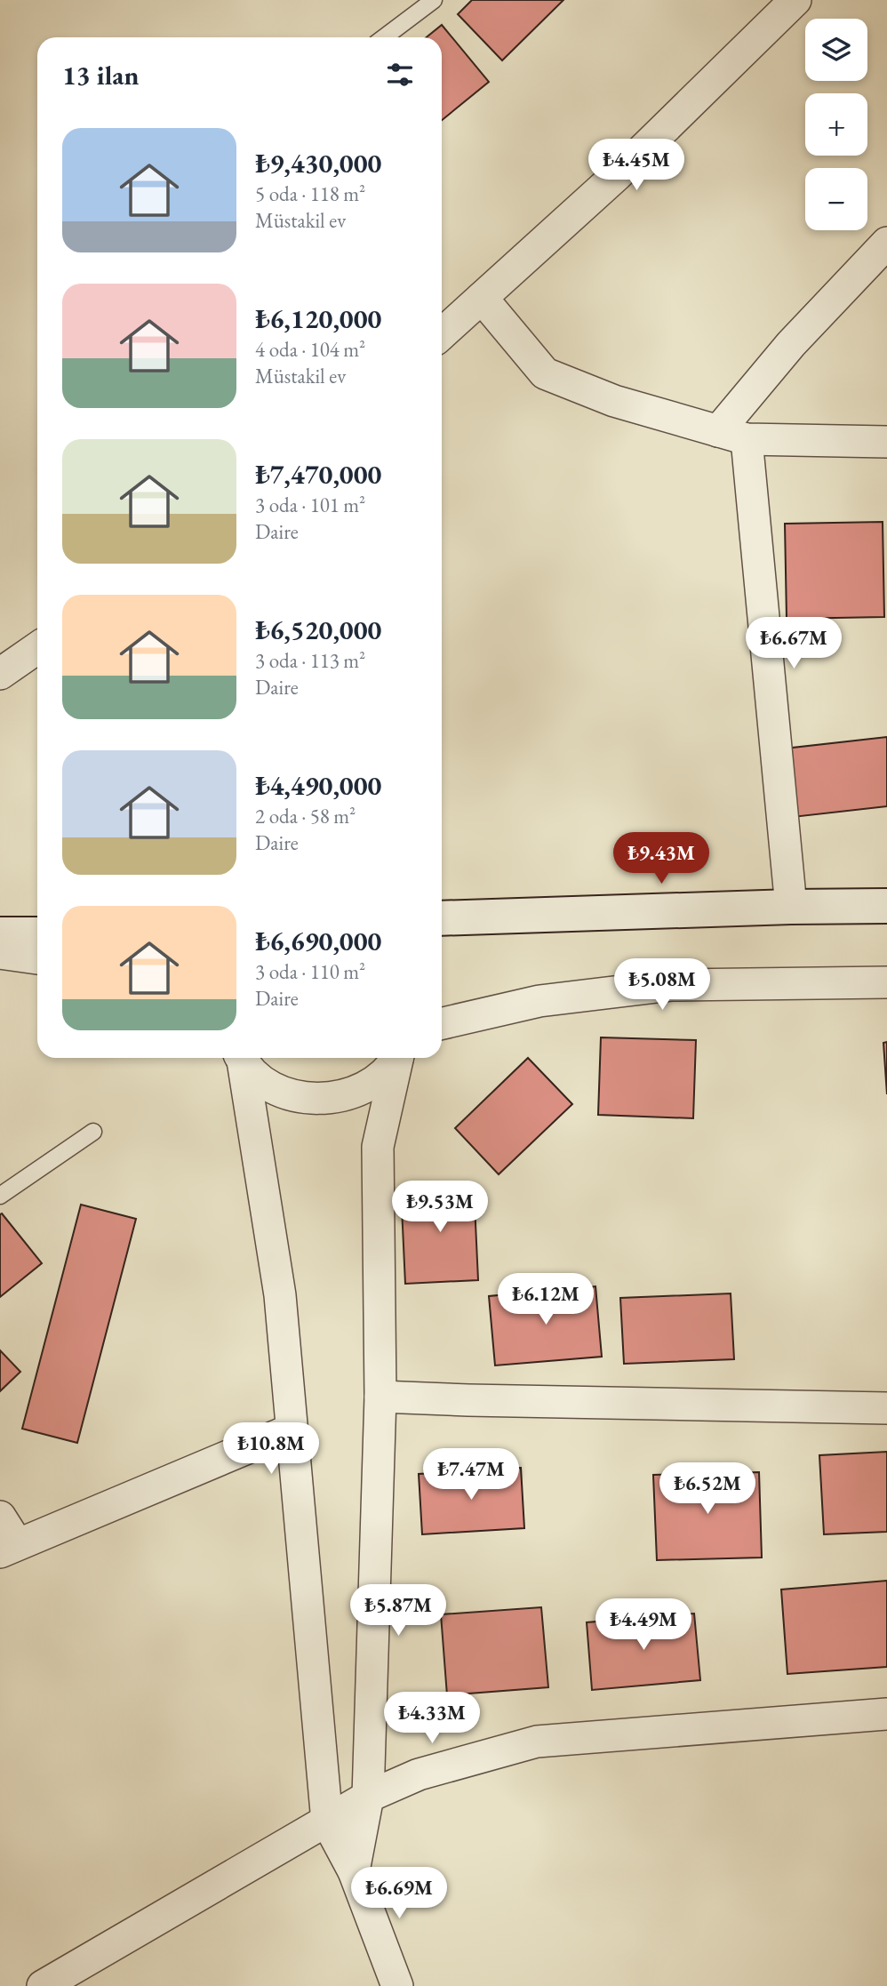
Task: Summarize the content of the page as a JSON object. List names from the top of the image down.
{
  "page": {
    "map_buttons": ["+", "−"],
    "heading": "13 ilan",
    "list": [
      {
        "name": "₺9,430,000",
        "note": "5 oda · 118 m² · Müstakil ev"
      },
      {
        "name": "₺6,120,000",
        "note": "4 oda · 104 m² · Müstakil ev"
      },
      {
        "name": "₺7,470,000",
        "note": "3 oda · 101 m² · Daire"
      },
      {
        "name": "₺6,520,000",
        "note": "3 oda · 113 m² · Daire"
      },
      {
        "name": "₺4,490,000",
        "note": "2 oda · 58 m² · Daire"
      },
      {
        "name": "₺6,690,000",
        "note": "3 oda · 110 m² · Daire"
      }
    ],
    "price": [
      "₺4.45M",
      "₺6.67M",
      "₺9.43M",
      "₺5.08M",
      "₺9.53M",
      "₺6.12M",
      "₺10.8M",
      "₺7.47M",
      "₺6.52M",
      "₺5.87M",
      "₺4.49M",
      "₺4.33M",
      "₺6.69M"
    ]
  }
}
